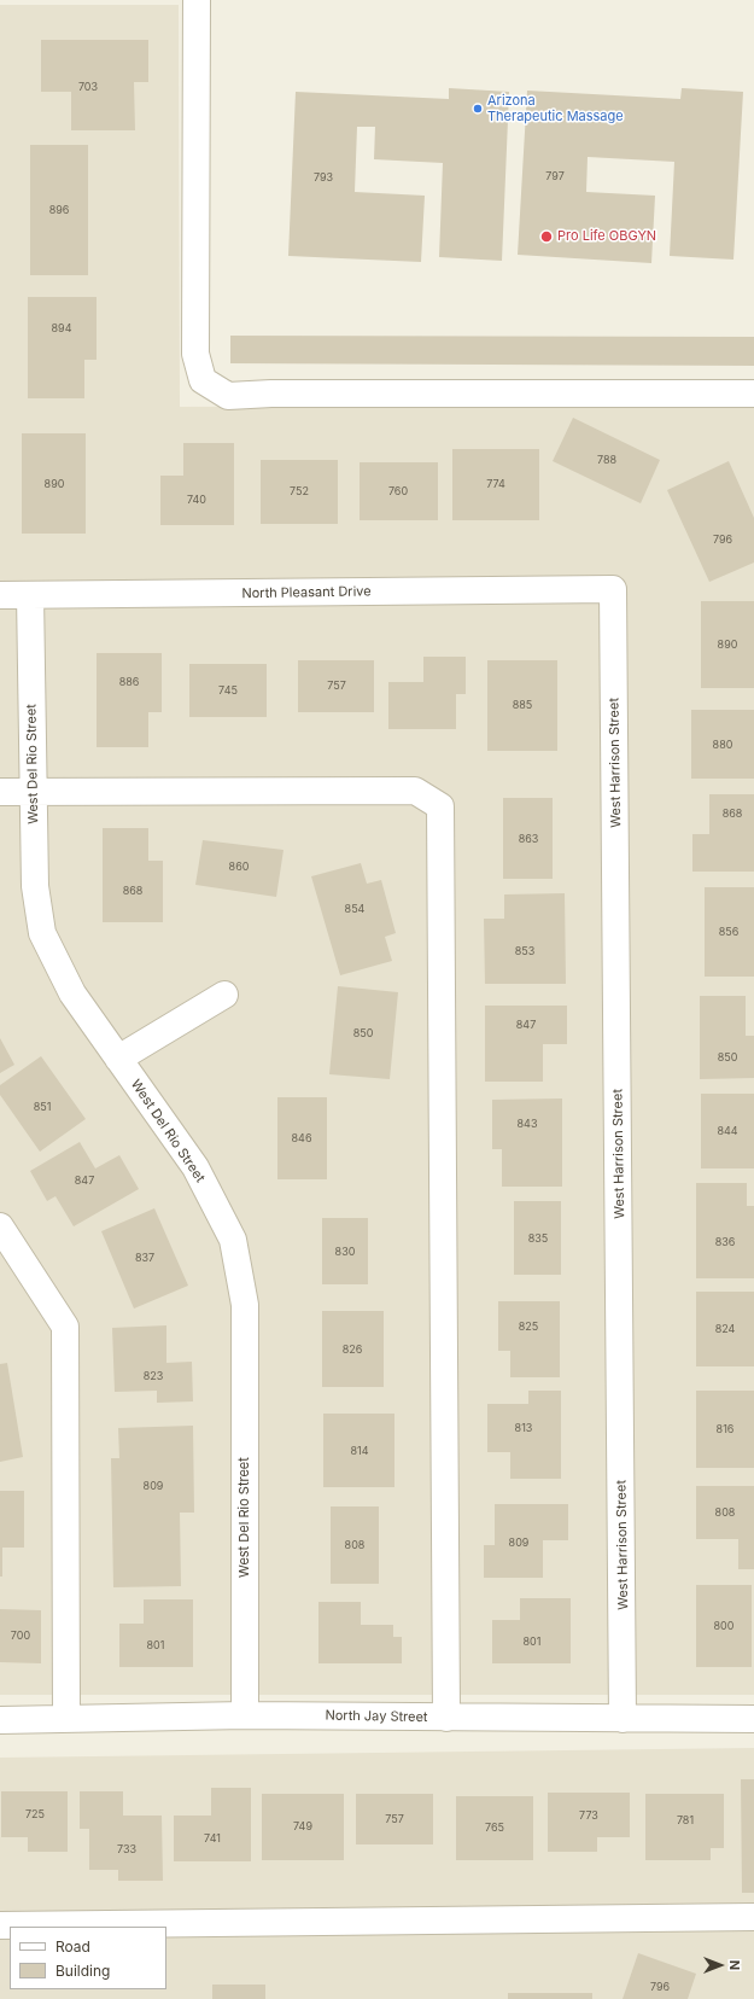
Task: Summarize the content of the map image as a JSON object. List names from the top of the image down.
{
  "streets": {
    "street": [
      "North Pleasant Drive",
      "West Harrison Street",
      "West Del Rio Street",
      "North Jay Street"
    ]
  },
  "crossings": [
    ["North Pleasant Drive", "West Harrison Street"],
    ["North Pleasant Drive", "West Del Rio Street"],
    ["West Harrison Street", "North Jay Street"],
    ["West Del Rio Street", "North Jay Street"]
  ],
  "places": ["Arizona Therapeutic Massage", "Pro Life OBGYN"],
  "house_numbers": [
    "703",
    "797",
    "793",
    "896",
    "894",
    "788",
    "890",
    "774",
    "752",
    "760",
    "740",
    "796",
    "890",
    "886",
    "757",
    "745",
    "885",
    "880",
    "868",
    "863",
    "860",
    "868",
    "854",
    "856",
    "853",
    "847",
    "850",
    "850",
    "851",
    "843",
    "844",
    "846",
    "847",
    "835",
    "836",
    "830",
    "837",
    "825",
    "824",
    "826",
    "823",
    "813",
    "816",
    "814",
    "809",
    "808",
    "809",
    "808",
    "800",
    "700",
    "801",
    "801",
    "725",
    "773",
    "757",
    "781",
    "749",
    "765",
    "741",
    "733",
    "796"
  ],
  "legend": ["Road", "Building"],
  "north": "right"
}
